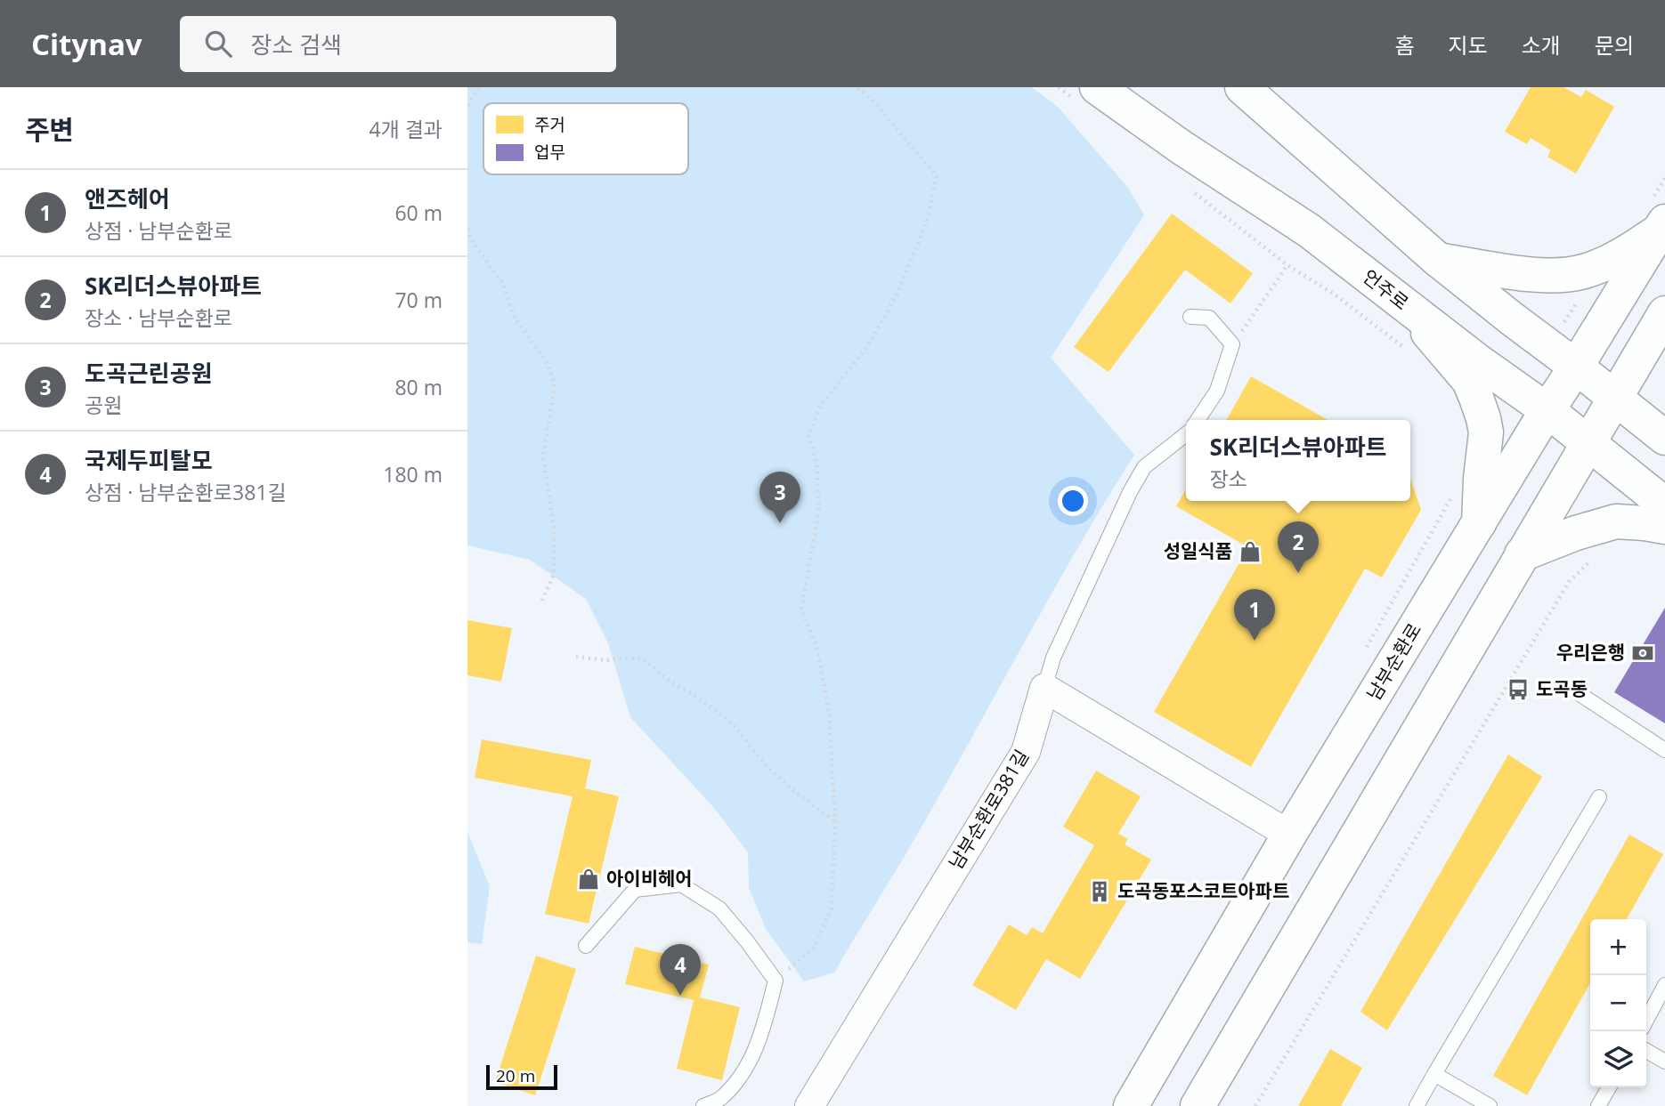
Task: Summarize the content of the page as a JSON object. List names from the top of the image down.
{
  "streets": {
    "main road": ["언주로", "남부순환로"],
    "street": ["남부순환로381길"]
  },
  "crossings": [
    ["언주로", "남부순환로"]
  ],
  "places": {
    "shop": ["성일식품", "아이비헤어"],
    "bank": ["우리은행"],
    "bus stop": ["도곡동"],
    "building": ["도곡동포스코트아파트"]
  },
  "legend": ["주거", "업무"],
  "scale_bar": "20 m",
  "page": {
    "header": "Citynav",
    "search": "장소 검색",
    "nav": [
      "홈",
      "지도",
      "소개",
      "문의"
    ],
    "heading": ["주변", "4개 결과"],
    "list": [
      {
        "mark": "1",
        "name": "앤즈헤어",
        "note": "상점 · 남부순환로",
        "value": "60 m"
      },
      {
        "mark": "2",
        "name": "SK리더스뷰아파트",
        "note": "장소 · 남부순환로",
        "value": "70 m"
      },
      {
        "mark": "3",
        "name": "도곡근린공원",
        "note": "공원",
        "value": "80 m"
      },
      {
        "mark": "4",
        "name": "국제두피탈모",
        "note": "상점 · 남부순환로381길",
        "value": "180 m"
      }
    ],
    "popup": ["SK리더스뷰아파트", "장소"],
    "pins": [
      "3",
      "2",
      "1",
      "4"
    ],
    "map_buttons": ["+", "−"],
    "scale": "20 m"
  }
}
